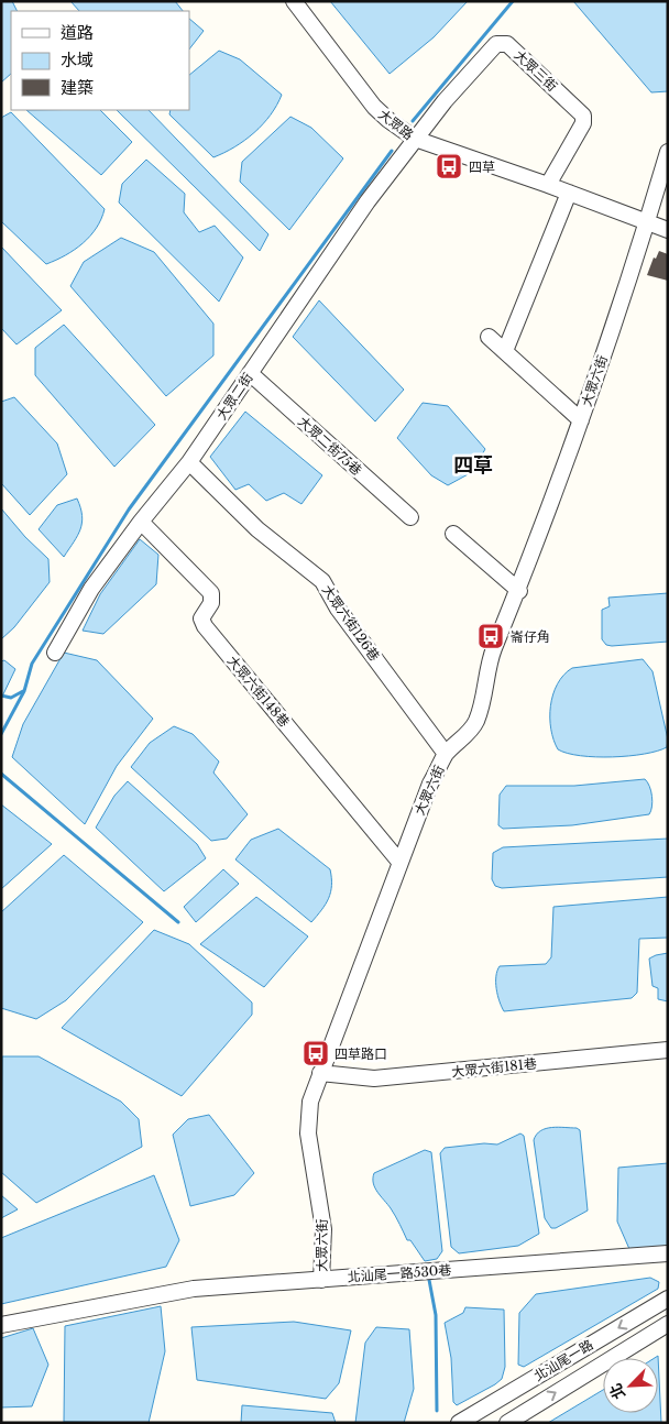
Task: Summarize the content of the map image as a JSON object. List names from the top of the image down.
{
  "streets": {
    "street": [
      "大眾三街",
      "大眾路",
      "大眾六街",
      "大眾二街",
      "大眾二街75巷",
      "大眾六街126巷",
      "大眾六街148巷",
      "大眾六街181巷",
      "北汕尾一路530巷",
      "北汕尾一路"
    ]
  },
  "crossings": [
    ["大眾三街", "大眾路"],
    ["大眾三街", "大眾二街"],
    ["大眾路", "大眾六街"],
    ["大眾路", "大眾二街"],
    ["大眾六街", "大眾六街126巷"],
    ["大眾六街", "大眾六街148巷"],
    ["大眾六街", "大眾六街181巷"],
    ["大眾六街", "北汕尾一路530巷"],
    ["大眾二街", "大眾二街75巷"],
    ["大眾二街", "大眾六街126巷"],
    ["大眾二街", "大眾六街148巷"]
  ],
  "districts": ["四草"],
  "places": {
    "bus stop": ["四草", "崙仔角", "四草路口"]
  },
  "legend": ["道路", "水域", "建築"],
  "north": "bottom left"
}
